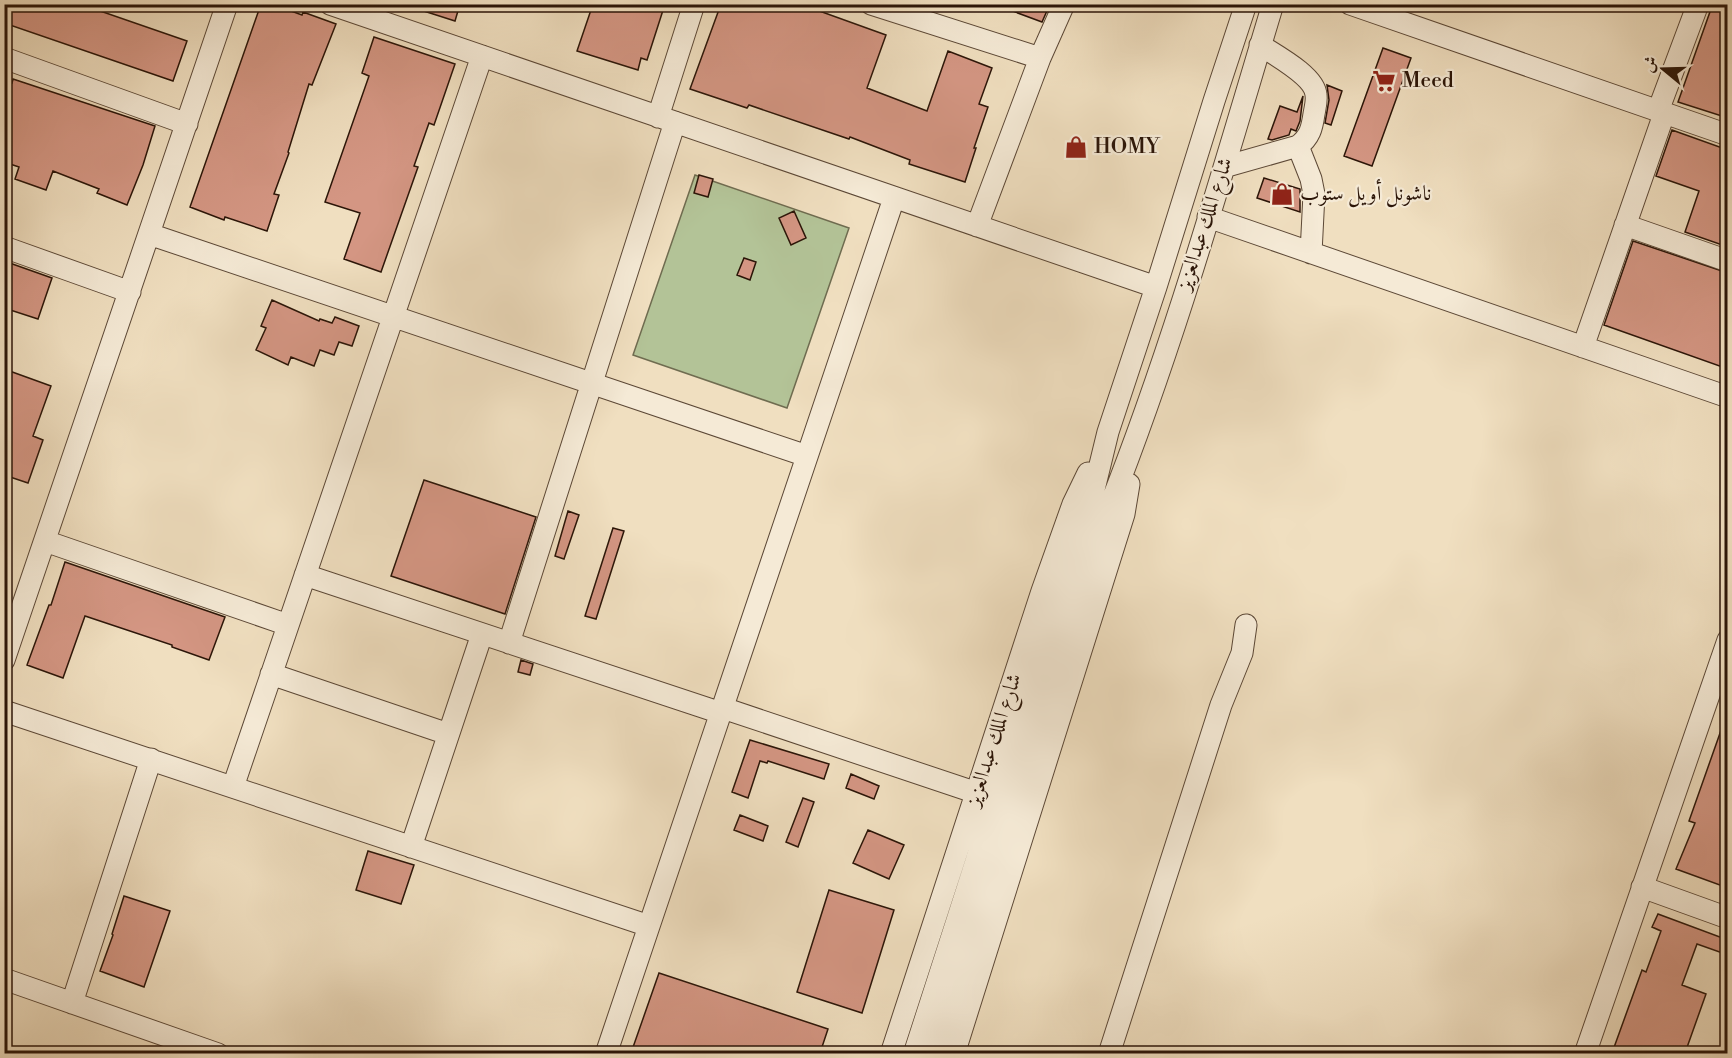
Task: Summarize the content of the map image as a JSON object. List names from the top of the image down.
{
  "streets": {
    "street": ["شارع الملك عبدالعزيز"]
  },
  "places": {
    "supermarket": ["Meed"],
    "shop": ["HOMY", "ناشونل أويل ستوب"]
  },
  "north": "left"
}
